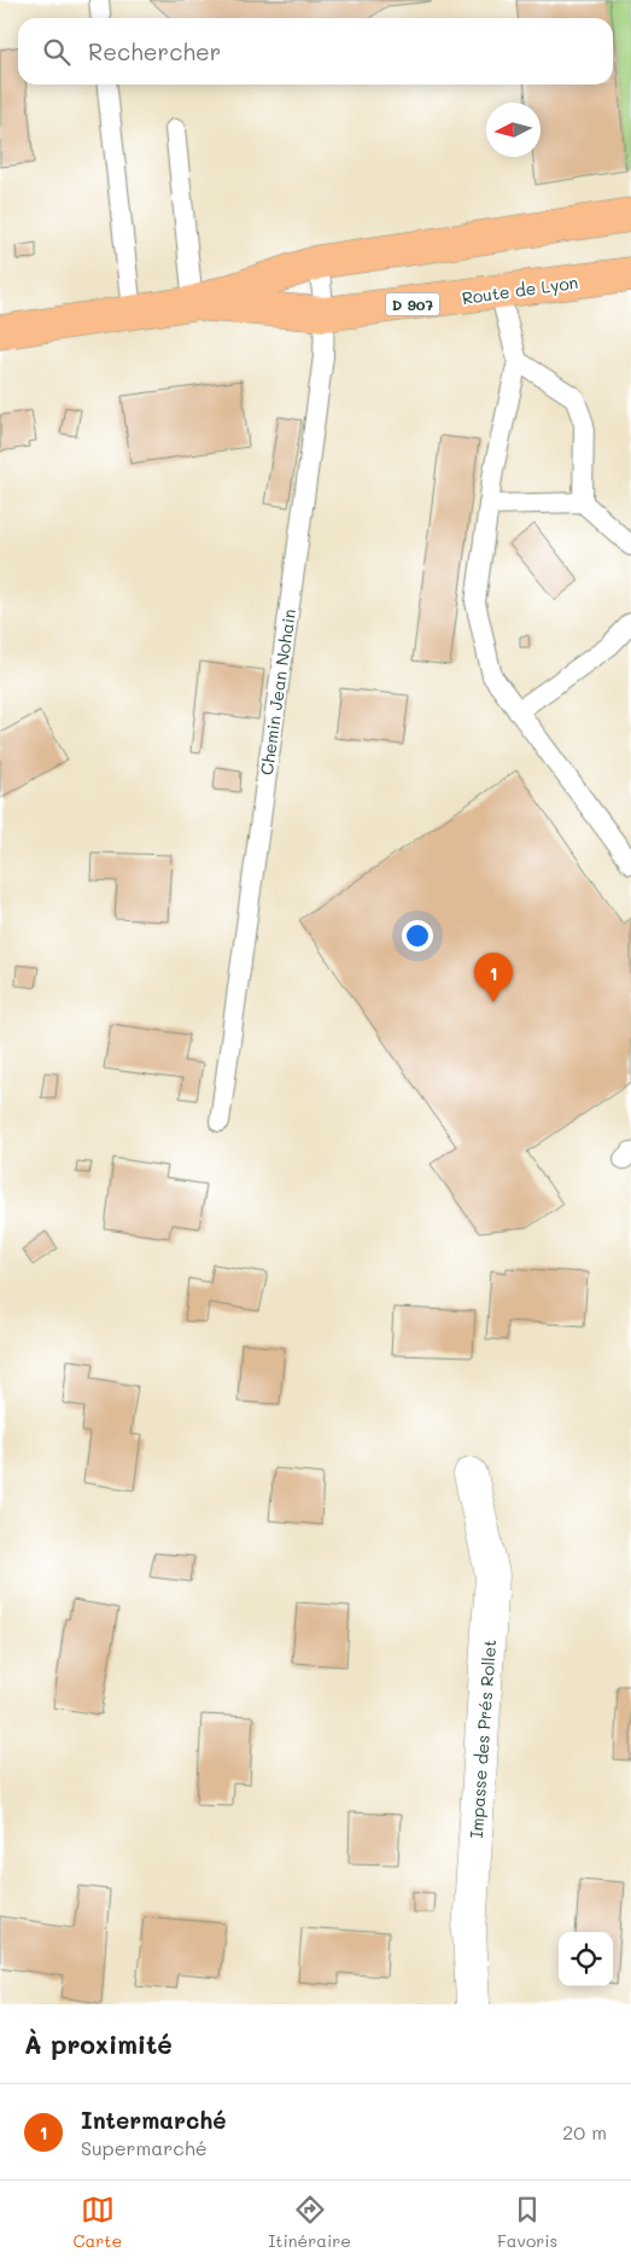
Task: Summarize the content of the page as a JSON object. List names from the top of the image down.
{
  "streets": {
    "main road": ["Route de Lyon", "D 907"],
    "street": ["Impasse des Prés Rollet"],
    "lane": ["Chemin Jean Nohain"]
  },
  "crossings": [
    ["Route de Lyon", "Chemin Jean Nohain"]
  ],
  "north": "left",
  "page": {
    "search": "Rechercher",
    "pins": "1",
    "heading": "À proximité",
    "list": [
      {
        "mark": "1",
        "name": "Intermarché",
        "note": "Supermarché",
        "value": "20 m"
      }
    ],
    "nav": ["Carte", "Itinéraire", "Favoris"]
  }
}
